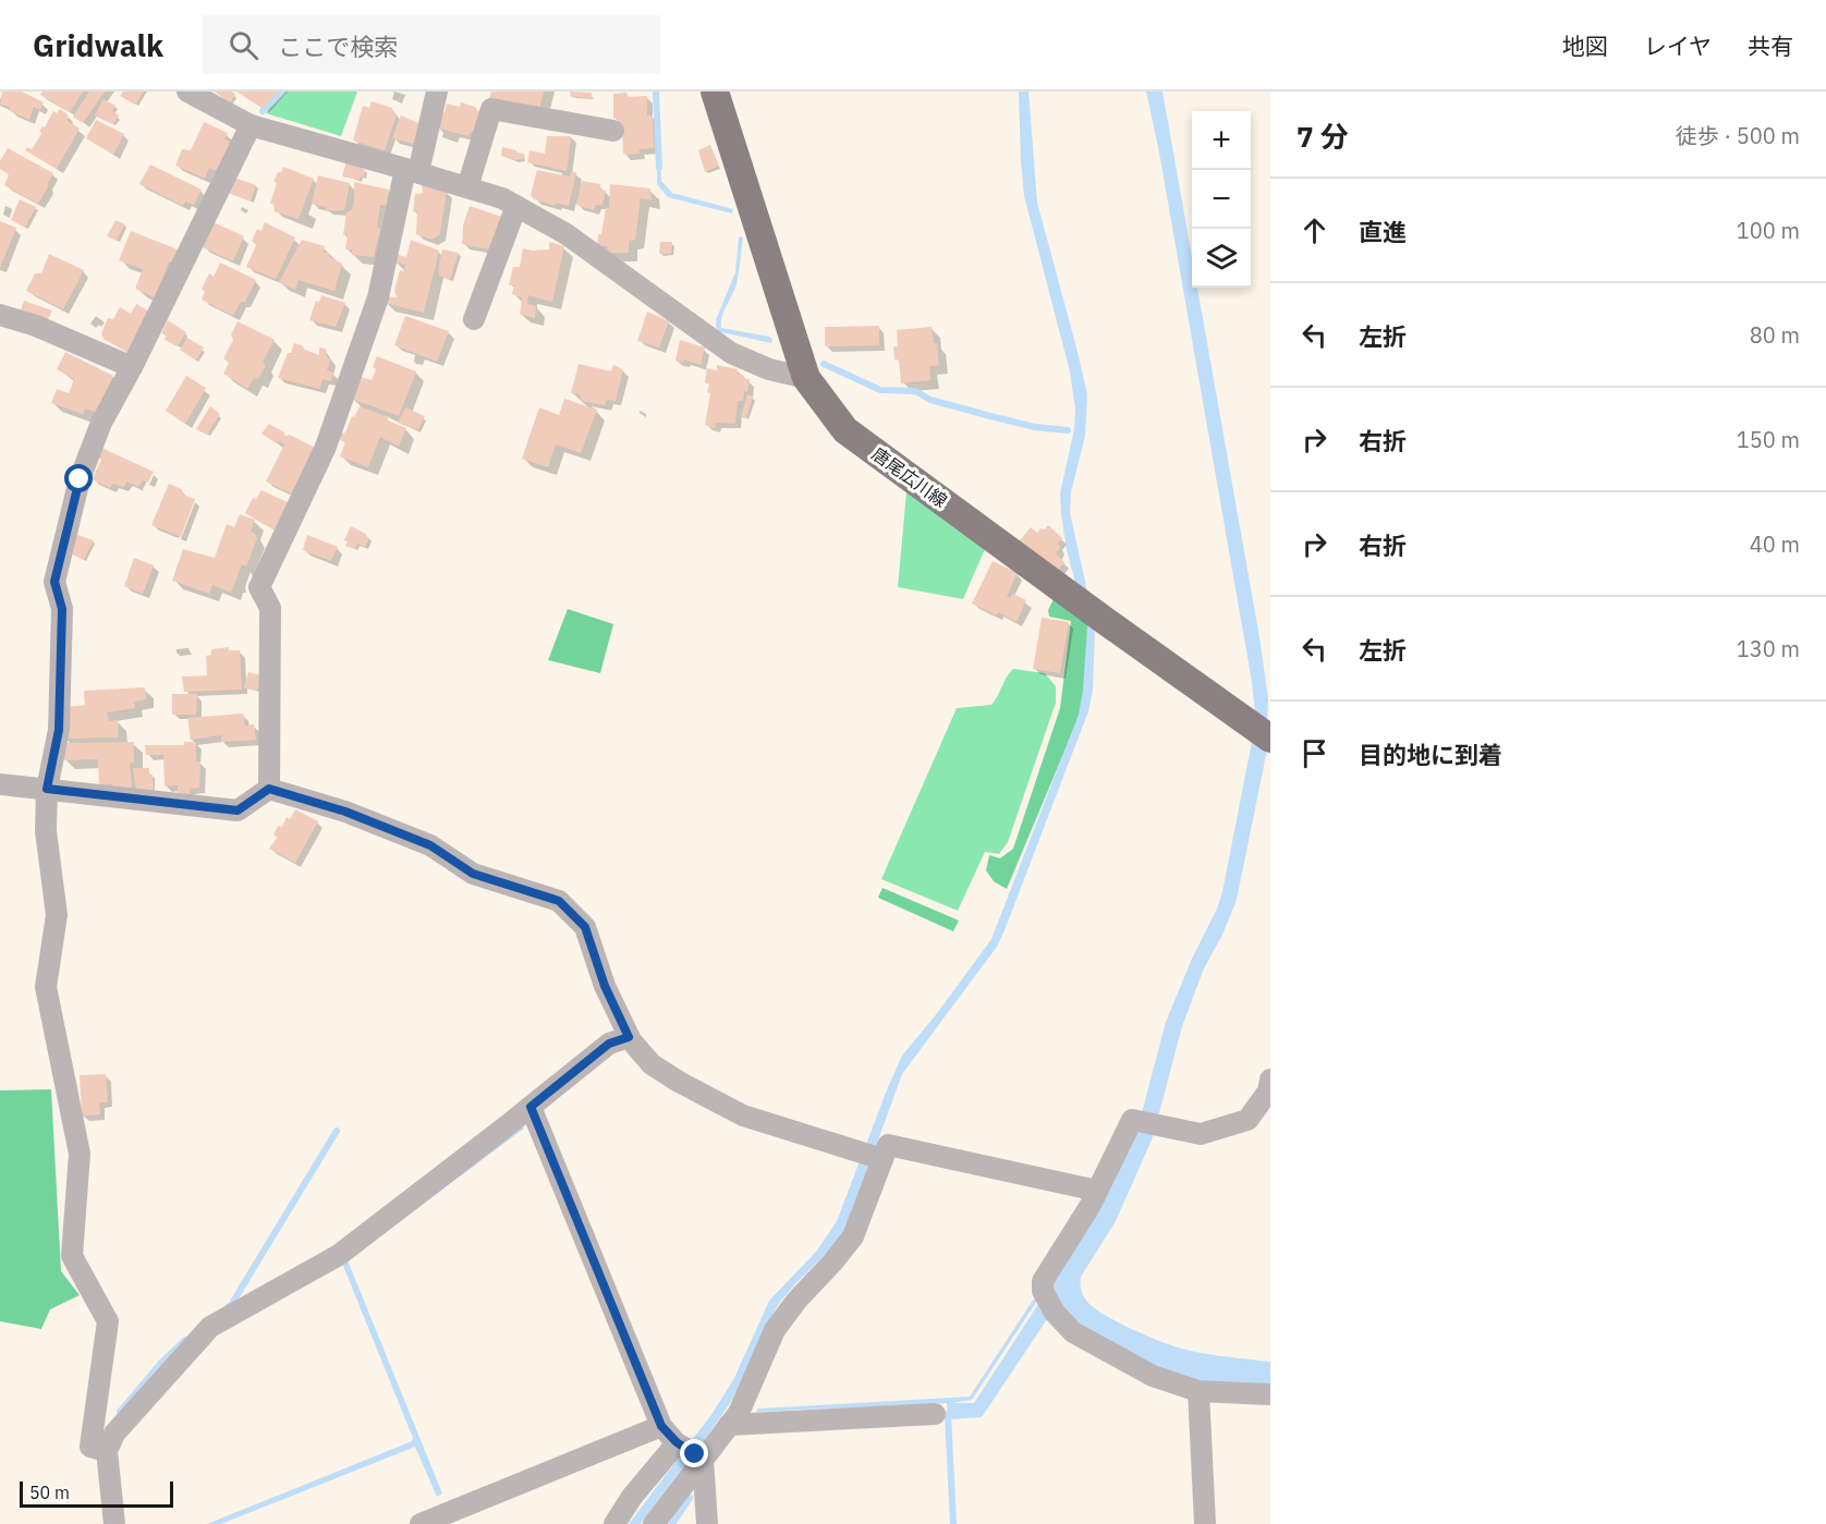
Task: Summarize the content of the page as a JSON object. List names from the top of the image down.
{
  "streets": {
    "main road": ["唐尾広川線"]
  },
  "scale_bar": "50 m",
  "page": {
    "header": "Gridwalk",
    "search": "ここで検索",
    "nav": ["地図", "レイヤ", "共有"],
    "heading": ["7 分", "徒歩 · 500 m"],
    "map_buttons": ["+", "−"],
    "list": [
      ["直進", "100 m"],
      ["左折", "80 m"],
      ["右折", "150 m"],
      ["右折", "40 m"],
      ["左折", "130 m"],
      "目的地に到着"
    ],
    "scale": "50 m"
  }
}
